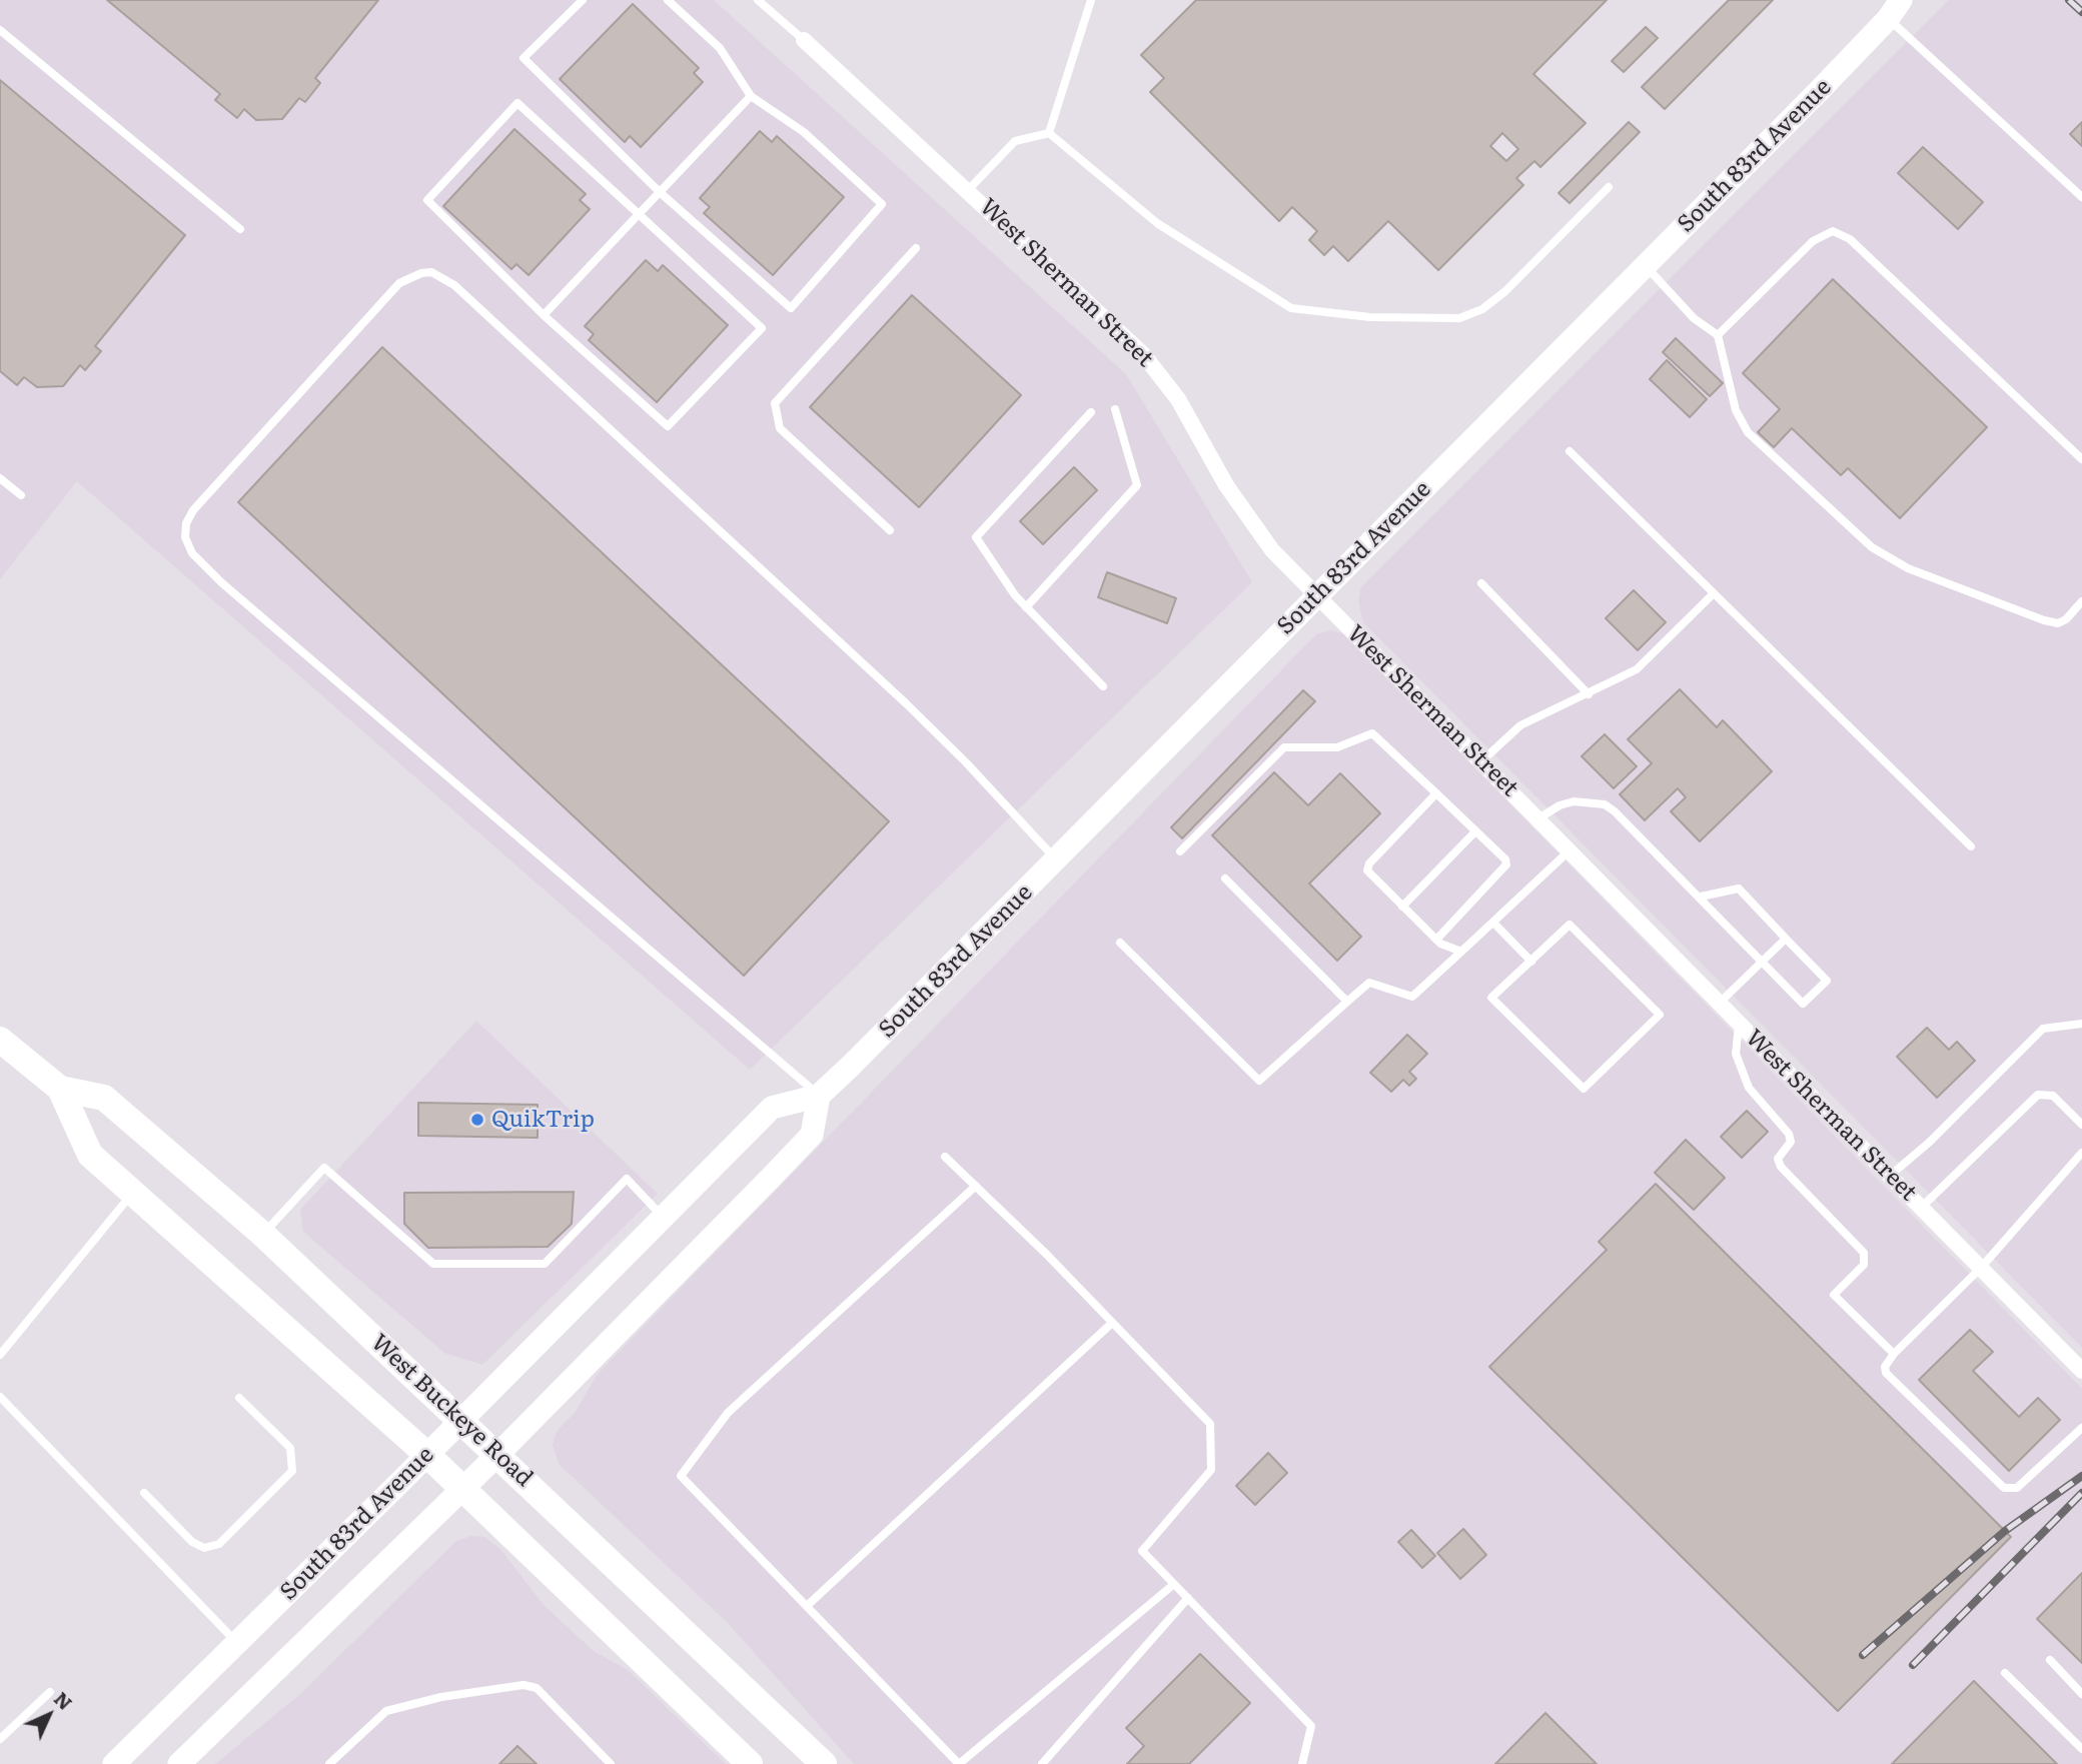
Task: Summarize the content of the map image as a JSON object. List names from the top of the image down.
{
  "streets": {
    "main road": ["South 83rd Avenue", "West Buckeye Road"],
    "street": ["West Sherman Street"]
  },
  "crossings": [
    ["South 83rd Avenue", "West Sherman Street"],
    ["South 83rd Avenue", "West Buckeye Road"]
  ],
  "places": ["QuikTrip"],
  "north": "top right"
}
